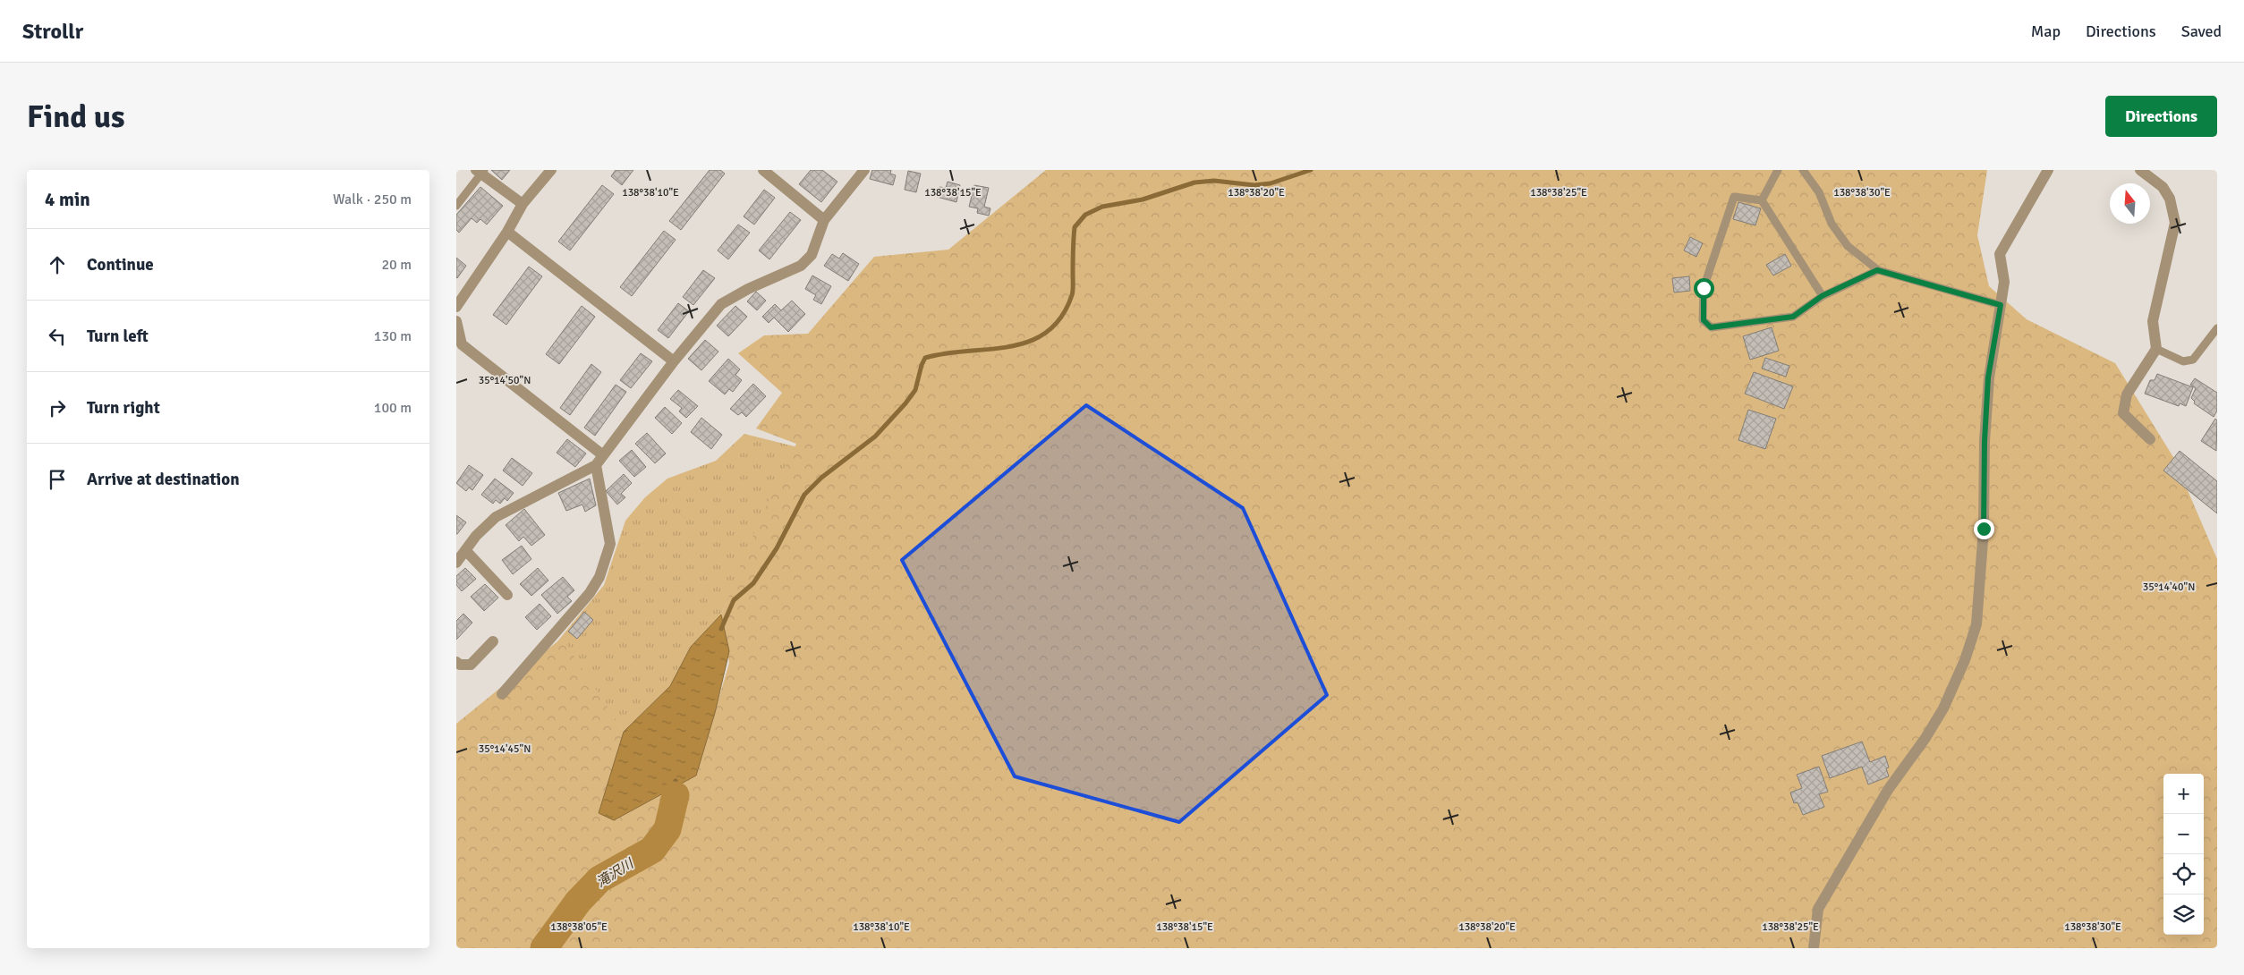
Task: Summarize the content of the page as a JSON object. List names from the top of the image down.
{
  "water": ["滝沢川"],
  "north": "top",
  "page": {
    "header": "Strollr",
    "nav": ["Map", "Directions", "Saved"],
    "buttons": "Directions",
    "title": "Find us",
    "heading": ["4 min", "Walk · 250 m"],
    "list": [
      ["Continue", "20 m"],
      ["Turn left", "130 m"],
      ["Turn right", "100 m"],
      "Arrive at destination"
    ],
    "map_buttons": ["+", "−"]
  },
  "coordinates": [
    "138°38'10\"E",
    "138°38'15\"E",
    "138°38'20\"E",
    "138°38'25\"E",
    "138°38'30\"E",
    "35°14'50\"N",
    "35°14'40\"N",
    "35°14'45\"N",
    "138°38'05\"E"
  ]
}
